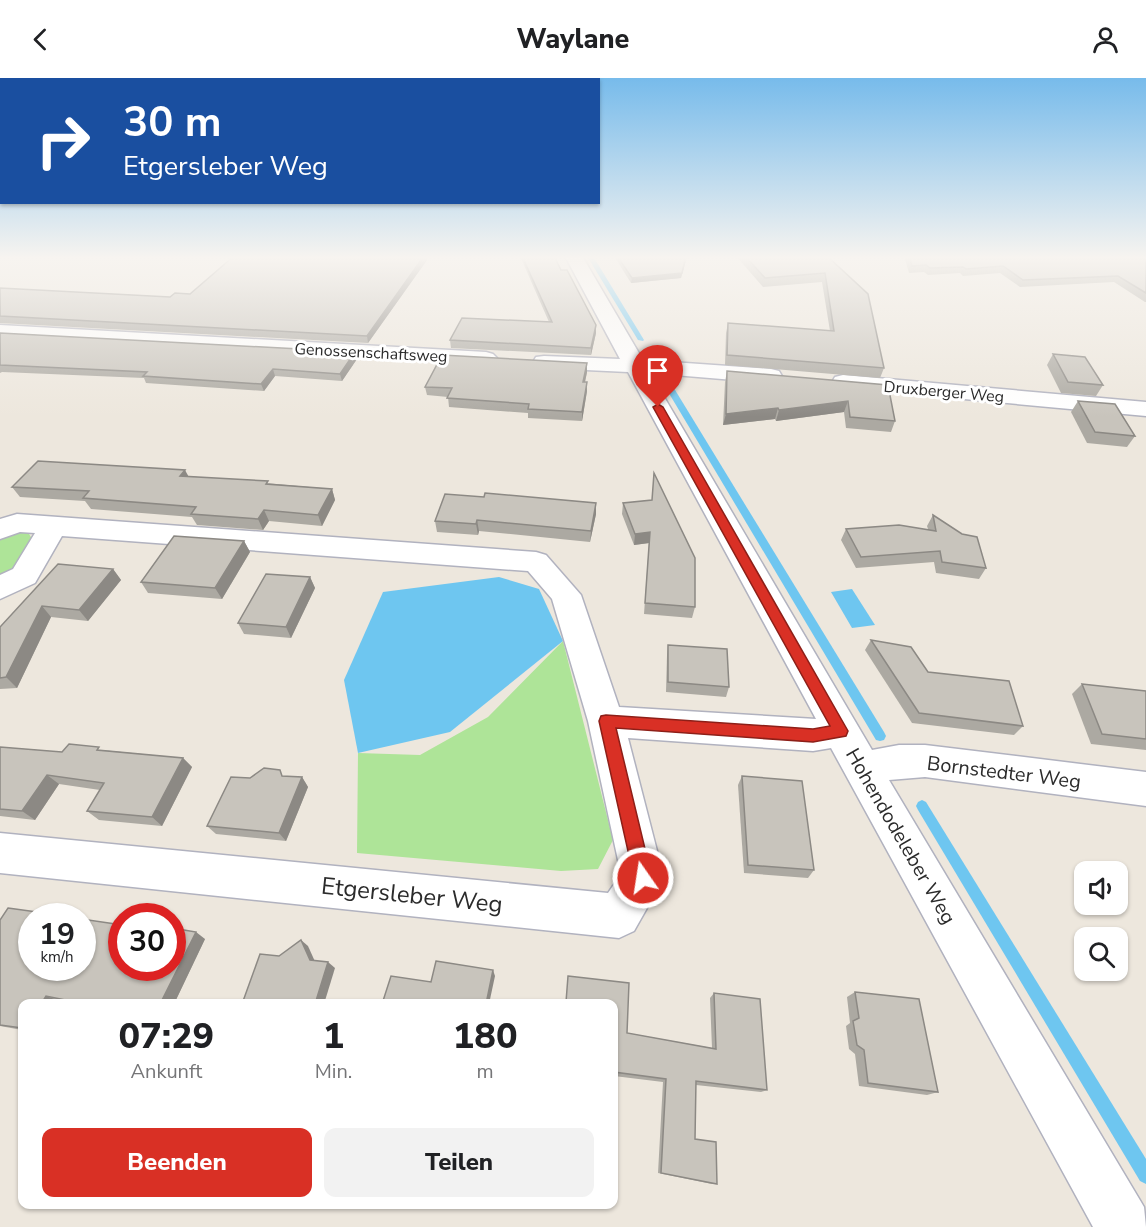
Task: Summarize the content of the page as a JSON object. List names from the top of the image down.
{
  "streets": {
    "street": [
      "Genossenschaftsweg",
      "Druxberger Weg",
      "Bornstedter Weg",
      "Hohendodeleber Weg",
      "Etgersleber Weg"
    ]
  },
  "crossings": [
    ["Genossenschaftsweg", "Hohendodeleber Weg"],
    ["Bornstedter Weg", "Hohendodeleber Weg"]
  ],
  "page": {
    "header": "Waylane",
    "turn": ["30 m", "Etgersleber Weg"],
    "speed": "19 km/h",
    "limit": "30",
    "eta": [
      "07:29",
      "Ankunft",
      "1",
      "Min.",
      "180",
      "m"
    ],
    "buttons": ["Beenden", "Teilen"]
  }
}
